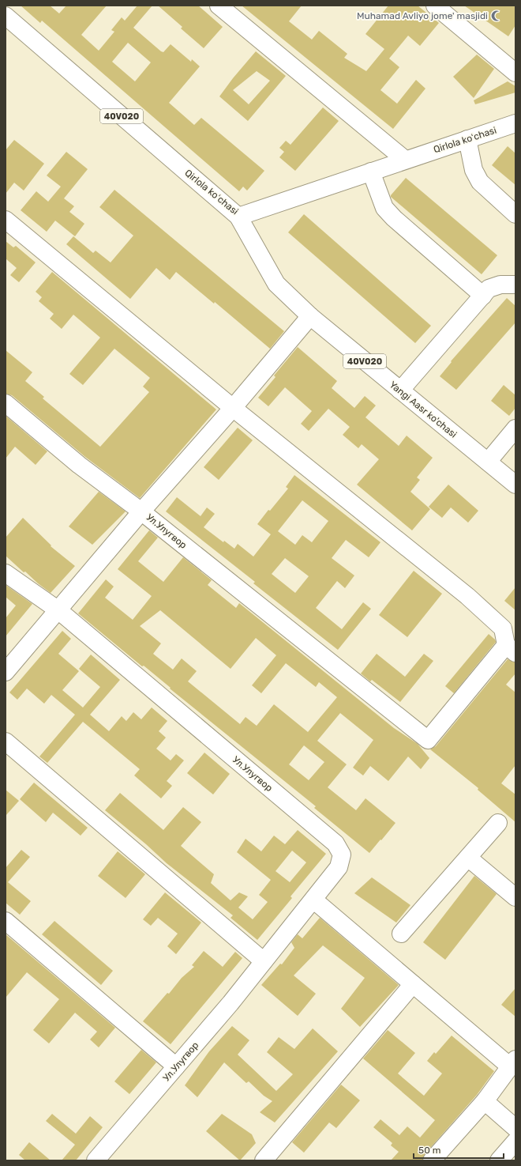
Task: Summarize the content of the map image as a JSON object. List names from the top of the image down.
{
  "streets": {
    "street": [
      "40V020",
      "Qirlola koʻchasi",
      "Yangi Aasr ko'chasi",
      "Ул.Улугвор"
    ]
  },
  "crossings": [
    ["Qirlola koʻchasi", "Yangi Aasr ko'chasi"],
    ["Yangi Aasr ko'chasi", "Ул.Улугвор"]
  ],
  "places": {
    "mosque": ["Muhamad Avliyo jome' masjidi"]
  },
  "scale_bar": "50 m"
}
